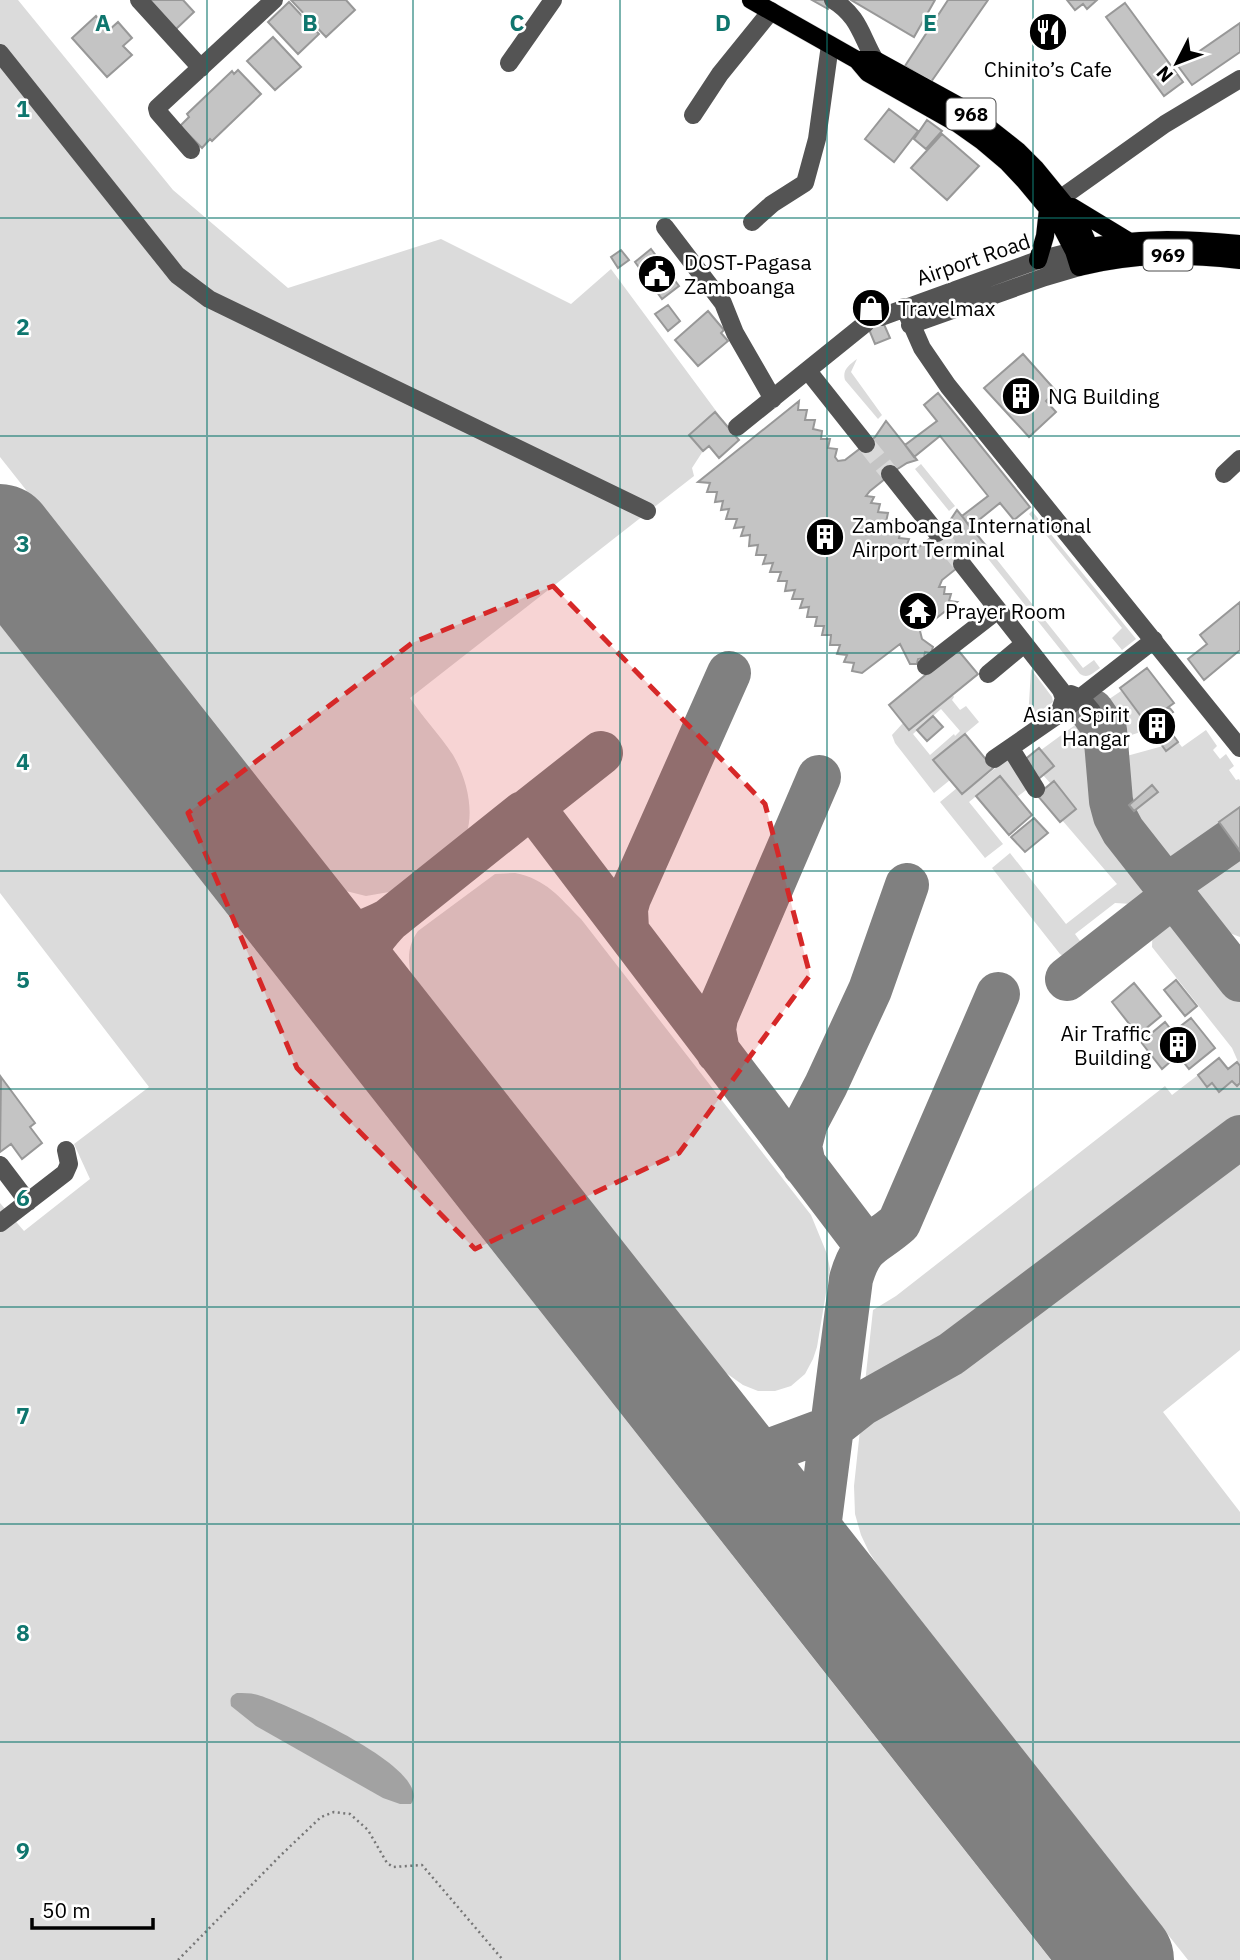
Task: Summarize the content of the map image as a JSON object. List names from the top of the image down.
{
  "streets": {
    "main road": ["968", "969"],
    "street": ["Airport Road"]
  },
  "crossings": [
    ["968", "969"],
    ["968", "Airport Road"],
    ["969", "Airport Road"]
  ],
  "places": {
    "restaurant": ["Chinito’s Cafe"],
    "public building": ["DOST-Pagasa Zamboanga"],
    "shop": ["Travelmax"],
    "building": [
      "NG Building",
      "Zamboanga International Airport Terminal",
      "Asian Spirit Hangar",
      "Air Traffic Building"
    ],
    "temple": ["Prayer Room"]
  },
  "scale_bar": "50 m",
  "north": "bottom left",
  "grid": {
    "columns": [
      "A",
      "B",
      "C",
      "D",
      "E"
    ],
    "rows": [
      "1",
      "2",
      "3",
      "4",
      "5",
      "6",
      "7",
      "8",
      "9"
    ]
  }
}
